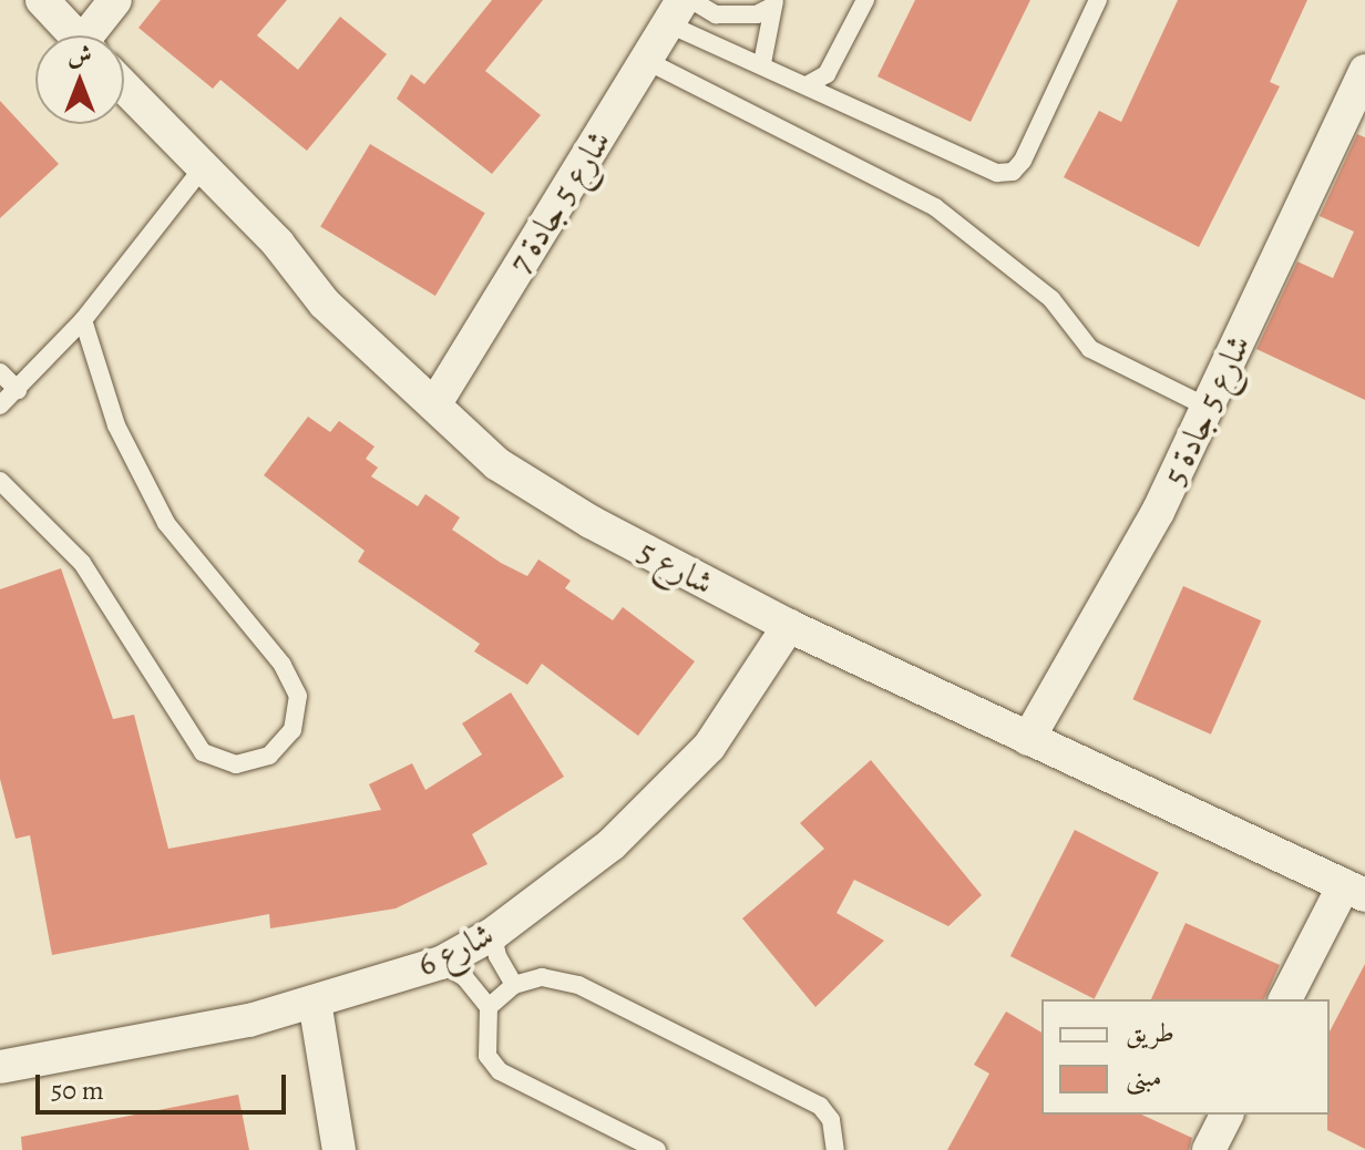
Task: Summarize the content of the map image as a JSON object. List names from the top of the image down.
{
  "streets": {
    "street": [
      "شارع 5 جادة 7",
      "شارع 5 جادة 5",
      "شارع 5",
      "شارع 6"
    ]
  },
  "crossings": [
    ["شارع 5 جادة 7", "شارع 5"],
    ["شارع 5 جادة 5", "شارع 5"],
    ["شارع 5", "شارع 6"]
  ],
  "legend": ["طريق", "مبنى"],
  "scale_bar": "50 m",
  "north": "top"
}
